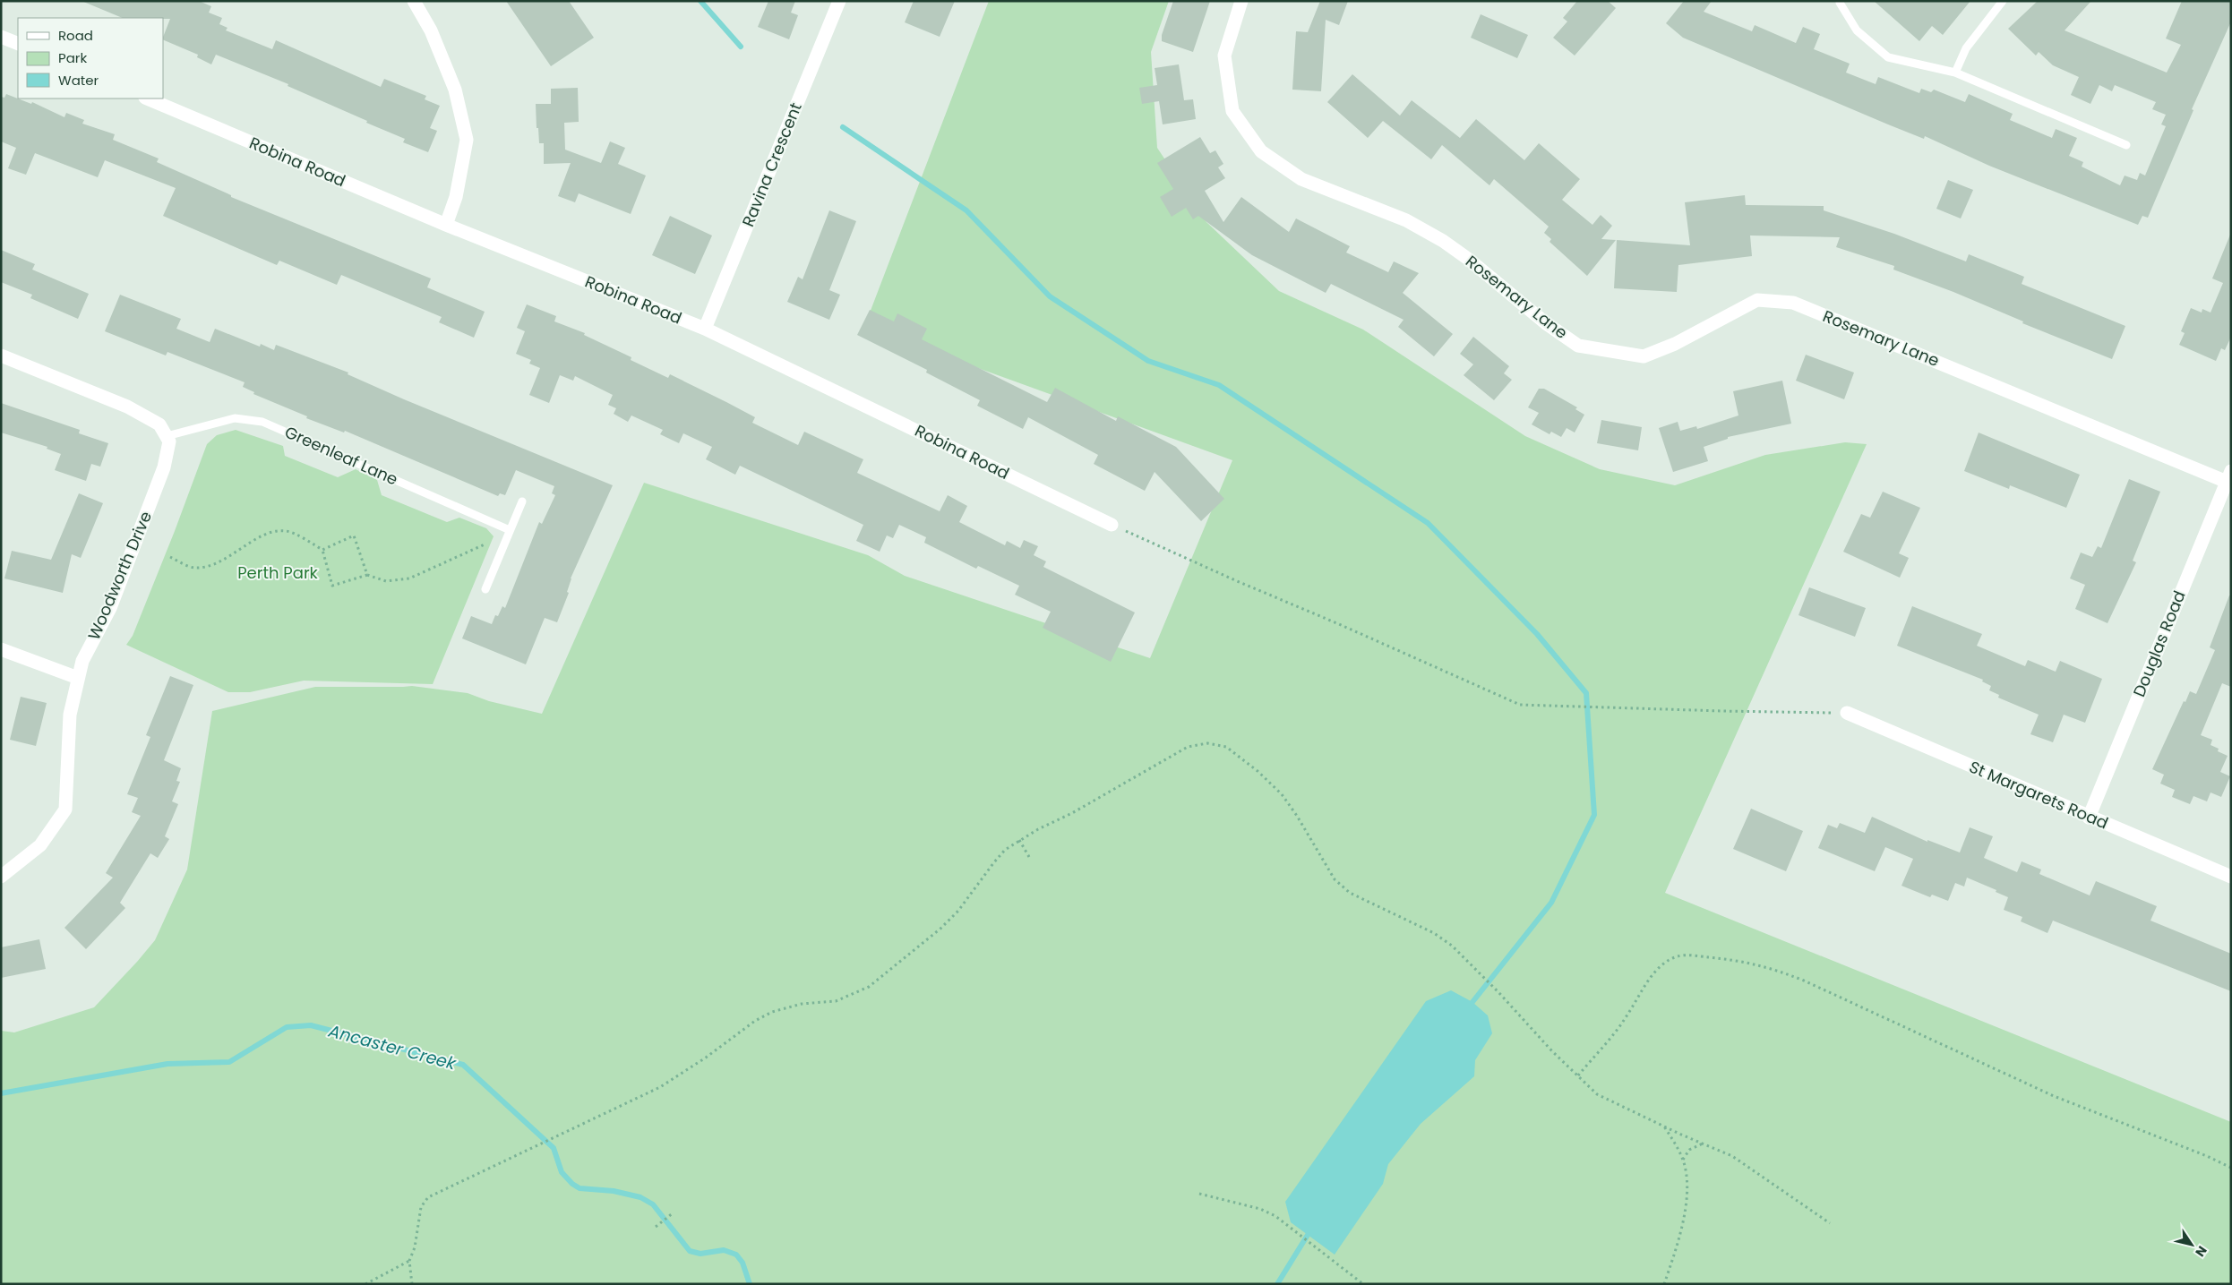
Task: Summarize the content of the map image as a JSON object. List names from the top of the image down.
{
  "streets": {
    "street": [
      "Robina Road",
      "Ravina Crescent",
      "Rosemary Lane",
      "Woodworth Drive",
      "Douglas Road",
      "St Margarets Road"
    ],
    "lane": ["Greenleaf Lane"]
  },
  "crossings": [
    ["Robina Road", "Ravina Crescent"],
    ["Rosemary Lane", "Douglas Road"],
    ["Greenleaf Lane", "Woodworth Drive"],
    ["Douglas Road", "St Margarets Road"]
  ],
  "water": ["Ancaster Creek"],
  "parks": ["Perth Park"],
  "legend": ["Road", "Park", "Water"],
  "north": "bottom right"
}
